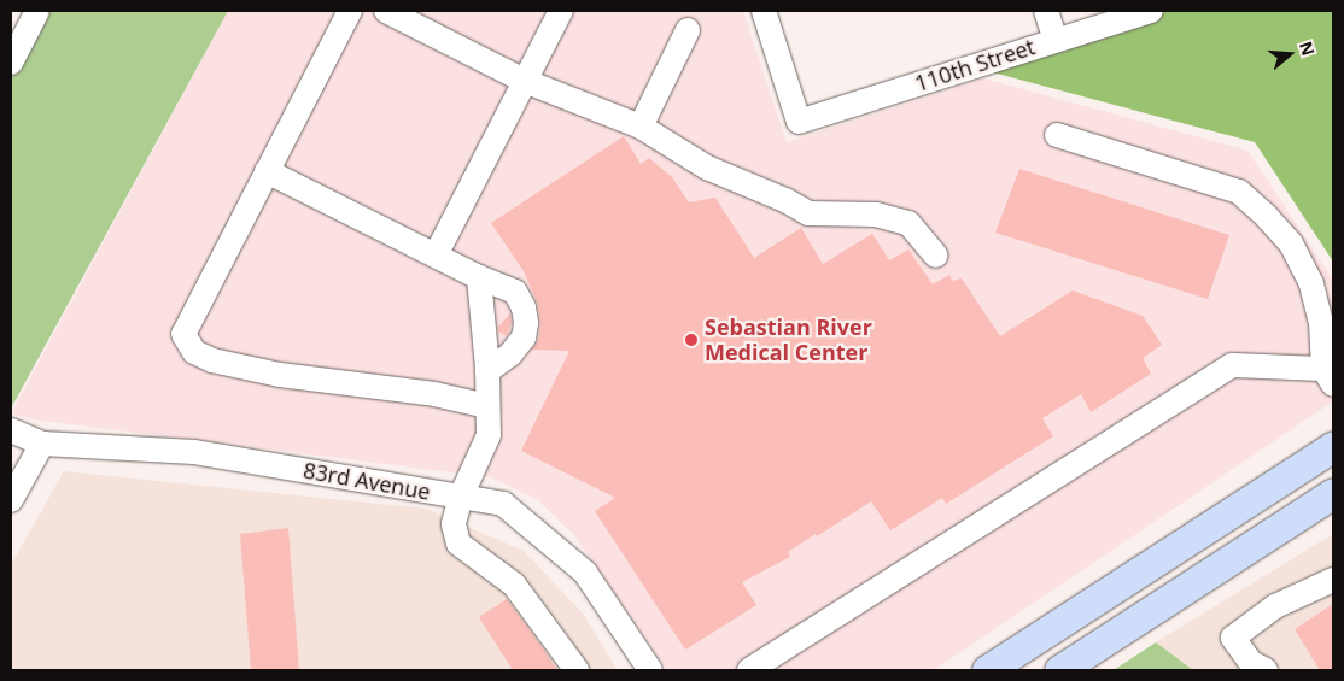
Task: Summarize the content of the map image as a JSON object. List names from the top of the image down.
{
  "streets": {
    "street": ["110th Street", "83rd Avenue"]
  },
  "places": ["Sebastian River Medical Center"],
  "north": "right"
}
